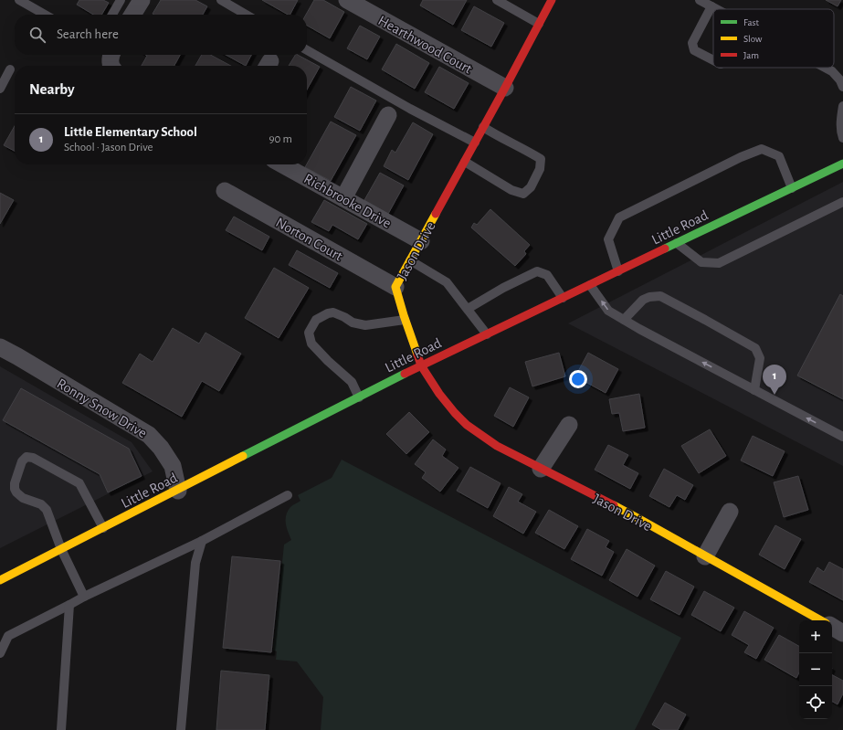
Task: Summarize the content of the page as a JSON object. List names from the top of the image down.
{
  "streets": {
    "street": [
      "Hearthwood Court",
      "Richbrooke Drive",
      "Little Road",
      "Norton Court",
      "Jason Drive",
      "Ronny Snow Drive"
    ]
  },
  "crossings": [
    ["Hearthwood Court", "Jason Drive"],
    ["Richbrooke Drive", "Jason Drive"],
    ["Little Road", "Jason Drive"],
    ["Little Road", "Ronny Snow Drive"],
    ["Norton Court", "Jason Drive"]
  ],
  "legend": ["Fast", "Slow", "Jam"],
  "page": {
    "search": "Search here",
    "heading": "Nearby",
    "list": [
      {
        "mark": "1",
        "name": "Little Elementary School",
        "note": "School · Jason Drive",
        "value": "90 m"
      }
    ],
    "pins": "1",
    "map_buttons": ["+", "−"]
  }
}
